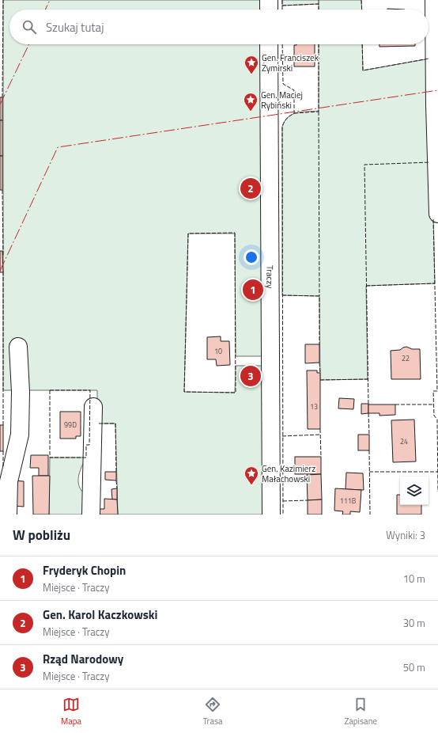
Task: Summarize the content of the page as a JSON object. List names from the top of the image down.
{
  "streets": {
    "street": ["Traczy"]
  },
  "places": {
    "place": ["Gen. Franciszek Żymirski", "Gen. Maciej Rybiński", "Gen. Kazimierz Małachowski"]
  },
  "house_numbers": [
    "10",
    "22",
    "13",
    "99D",
    "24",
    "111B"
  ],
  "page": {
    "search": "Szukaj tutaj",
    "pins": ["2", "1", "3"],
    "heading": ["W pobliżu", "Wyniki: 3"],
    "list": [
      {
        "mark": "1",
        "name": "Fryderyk Chopin",
        "note": "Miejsce · Traczy",
        "value": "10 m"
      },
      {
        "mark": "2",
        "name": "Gen. Karol Kaczkowski",
        "note": "Miejsce · Traczy",
        "value": "30 m"
      },
      {
        "mark": "3",
        "name": "Rząd Narodowy",
        "note": "Miejsce · Traczy",
        "value": "50 m"
      }
    ],
    "nav": ["Mapa", "Trasa", "Zapisane"]
  }
}
